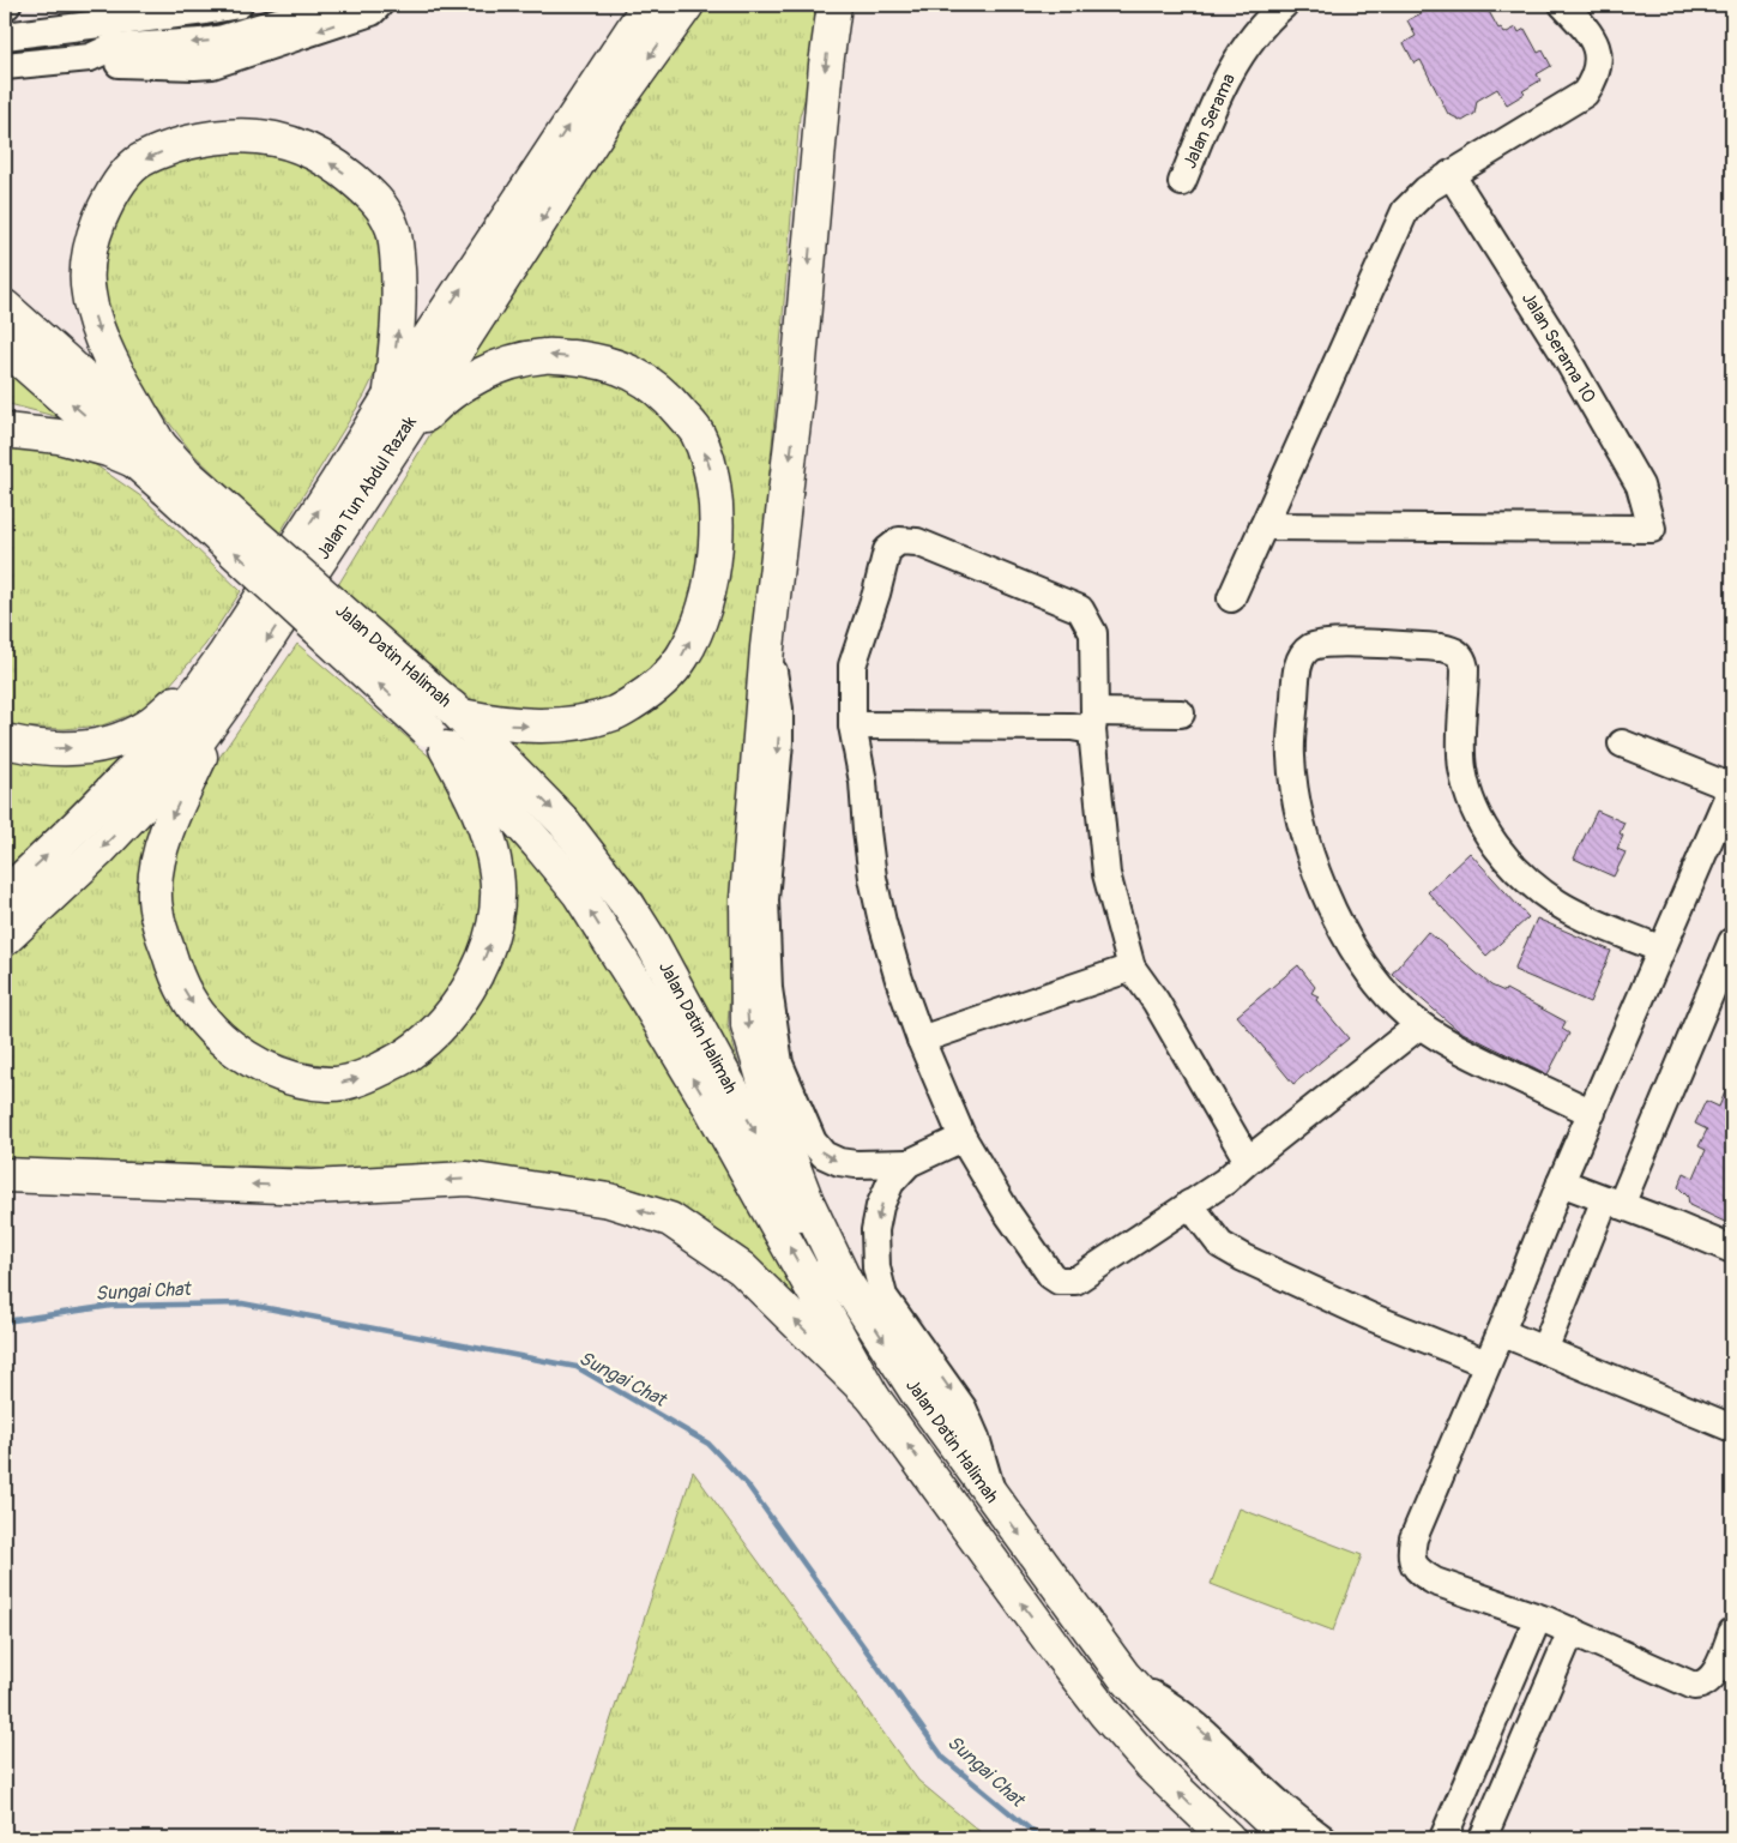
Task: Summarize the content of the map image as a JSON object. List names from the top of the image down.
{
  "streets": {
    "main road": ["Jalan Tun Abdul Razak", "Jalan Datin Halimah"],
    "street": ["Jalan Serama", "Jalan Serama 10"]
  },
  "water": ["Sungai Chat"]
}
